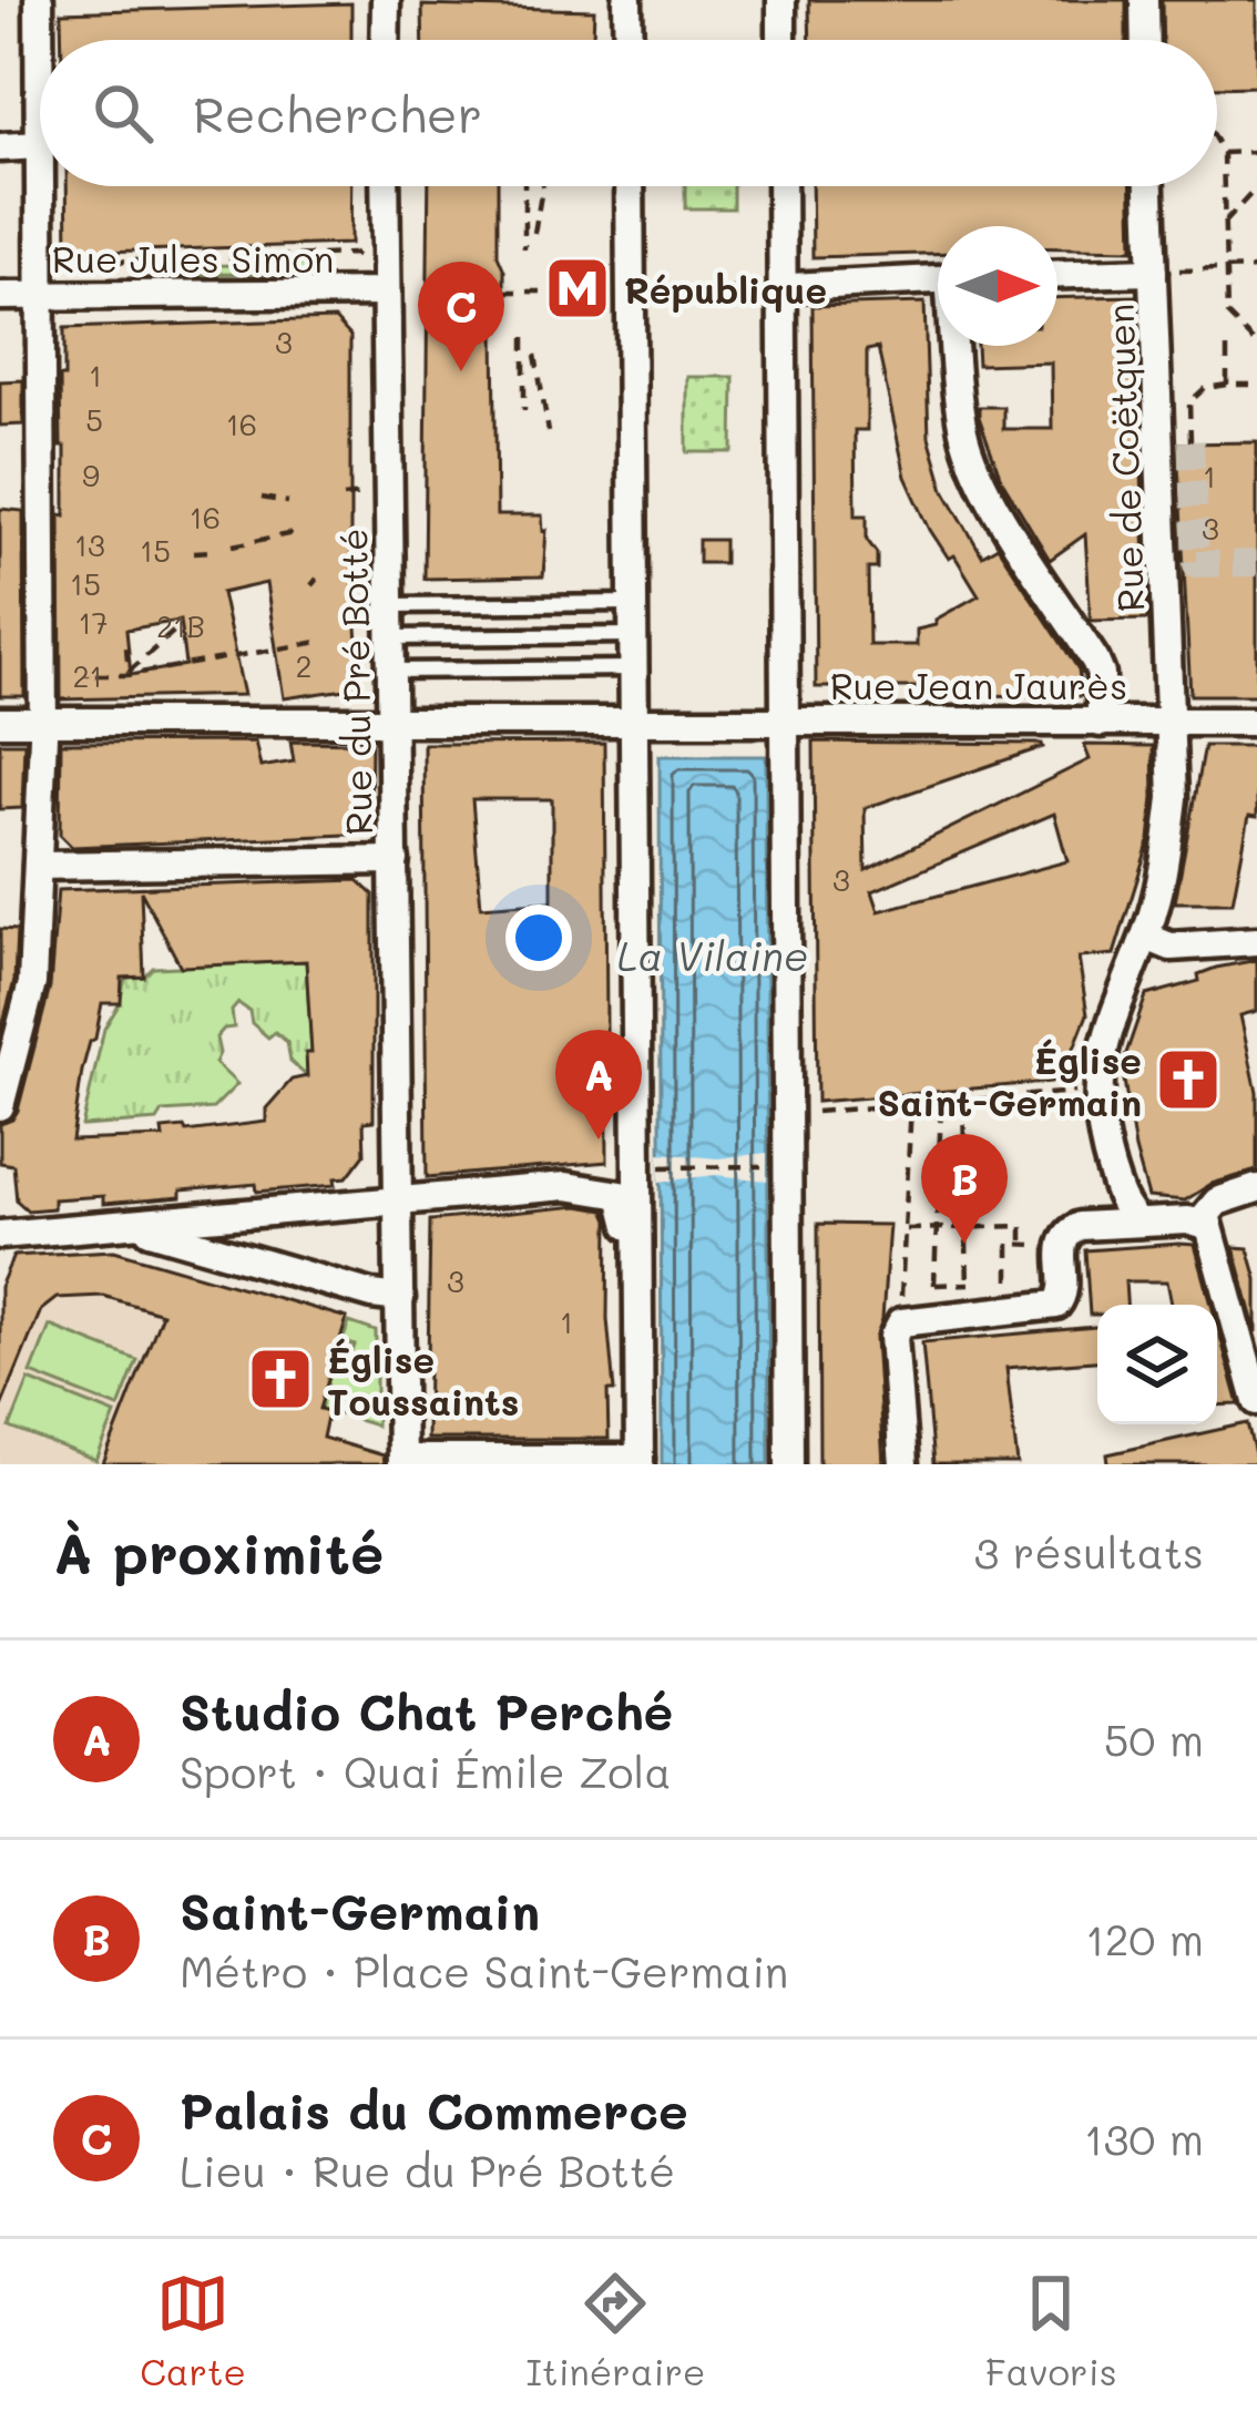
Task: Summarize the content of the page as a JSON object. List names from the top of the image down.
{
  "streets": {
    "street": [
      "Rue Jules Simon",
      "Rue de Coëtquen",
      "Rue du Pré Botté",
      "Rue Jean Jaurès"
    ]
  },
  "crossings": [
    ["Rue Jules Simon", "Rue du Pré Botté"],
    ["Rue de Coëtquen", "Rue Jean Jaurès"],
    ["Rue du Pré Botté", "Rue Jean Jaurès"]
  ],
  "water": ["La Vilaine"],
  "places": {
    "metro station": ["République"],
    "church": ["Église Saint-Germain", "Église Toussaints"]
  },
  "house_numbers": [
    "3",
    "1",
    "5",
    "16",
    "9",
    "1",
    "16",
    "3",
    "13",
    "15",
    "15",
    "17",
    "21B",
    "2",
    "21",
    "3",
    "3",
    "1"
  ],
  "north": "right",
  "page": {
    "search": "Rechercher",
    "pins": ["C", "A", "B"],
    "heading": ["À proximité", "3 résultats"],
    "list": [
      {
        "mark": "A",
        "name": "Studio Chat Perché",
        "note": "Sport · Quai Émile Zola",
        "value": "50 m"
      },
      {
        "mark": "B",
        "name": "Saint-Germain",
        "note": "Métro · Place Saint-Germain",
        "value": "120 m"
      },
      {
        "mark": "C",
        "name": "Palais du Commerce",
        "note": "Lieu · Rue du Pré Botté",
        "value": "130 m"
      }
    ],
    "nav": ["Carte", "Itinéraire", "Favoris"]
  }
}
